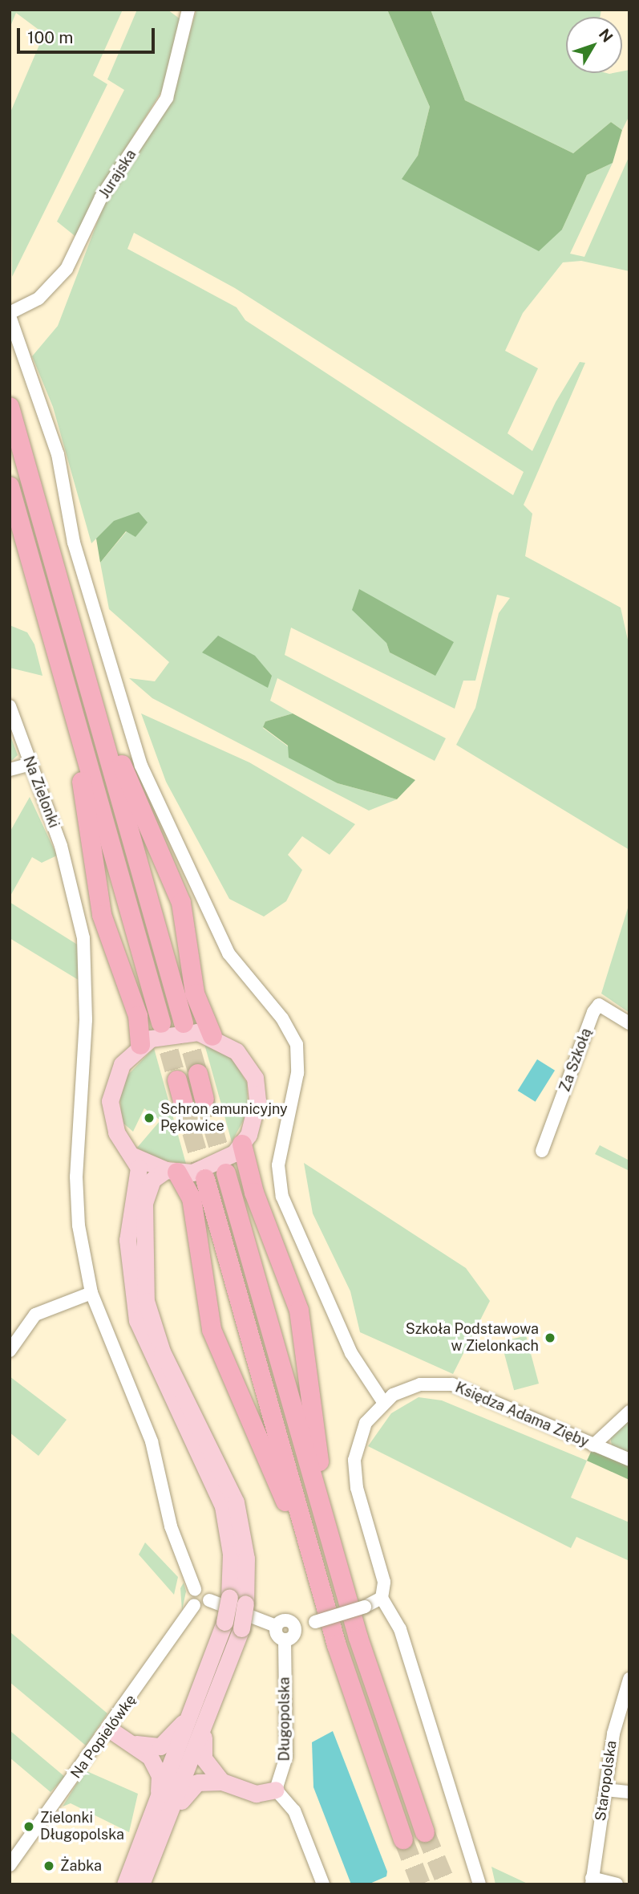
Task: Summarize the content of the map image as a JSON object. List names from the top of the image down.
{
  "streets": {
    "street": [
      "Jurajska",
      "Na Zielonki",
      "Za Szkołą",
      "Księdza Adama Zięby",
      "Długopolska",
      "Na Popielówkę",
      "Staropolska"
    ]
  },
  "places": [
    "Schron amunicyjny Pękowice",
    "Szkoła Podstawowa w Zielonkach",
    "Zielonki Długopolska",
    "Żabka"
  ],
  "scale_bar": "100 m",
  "north": "top right"
}
